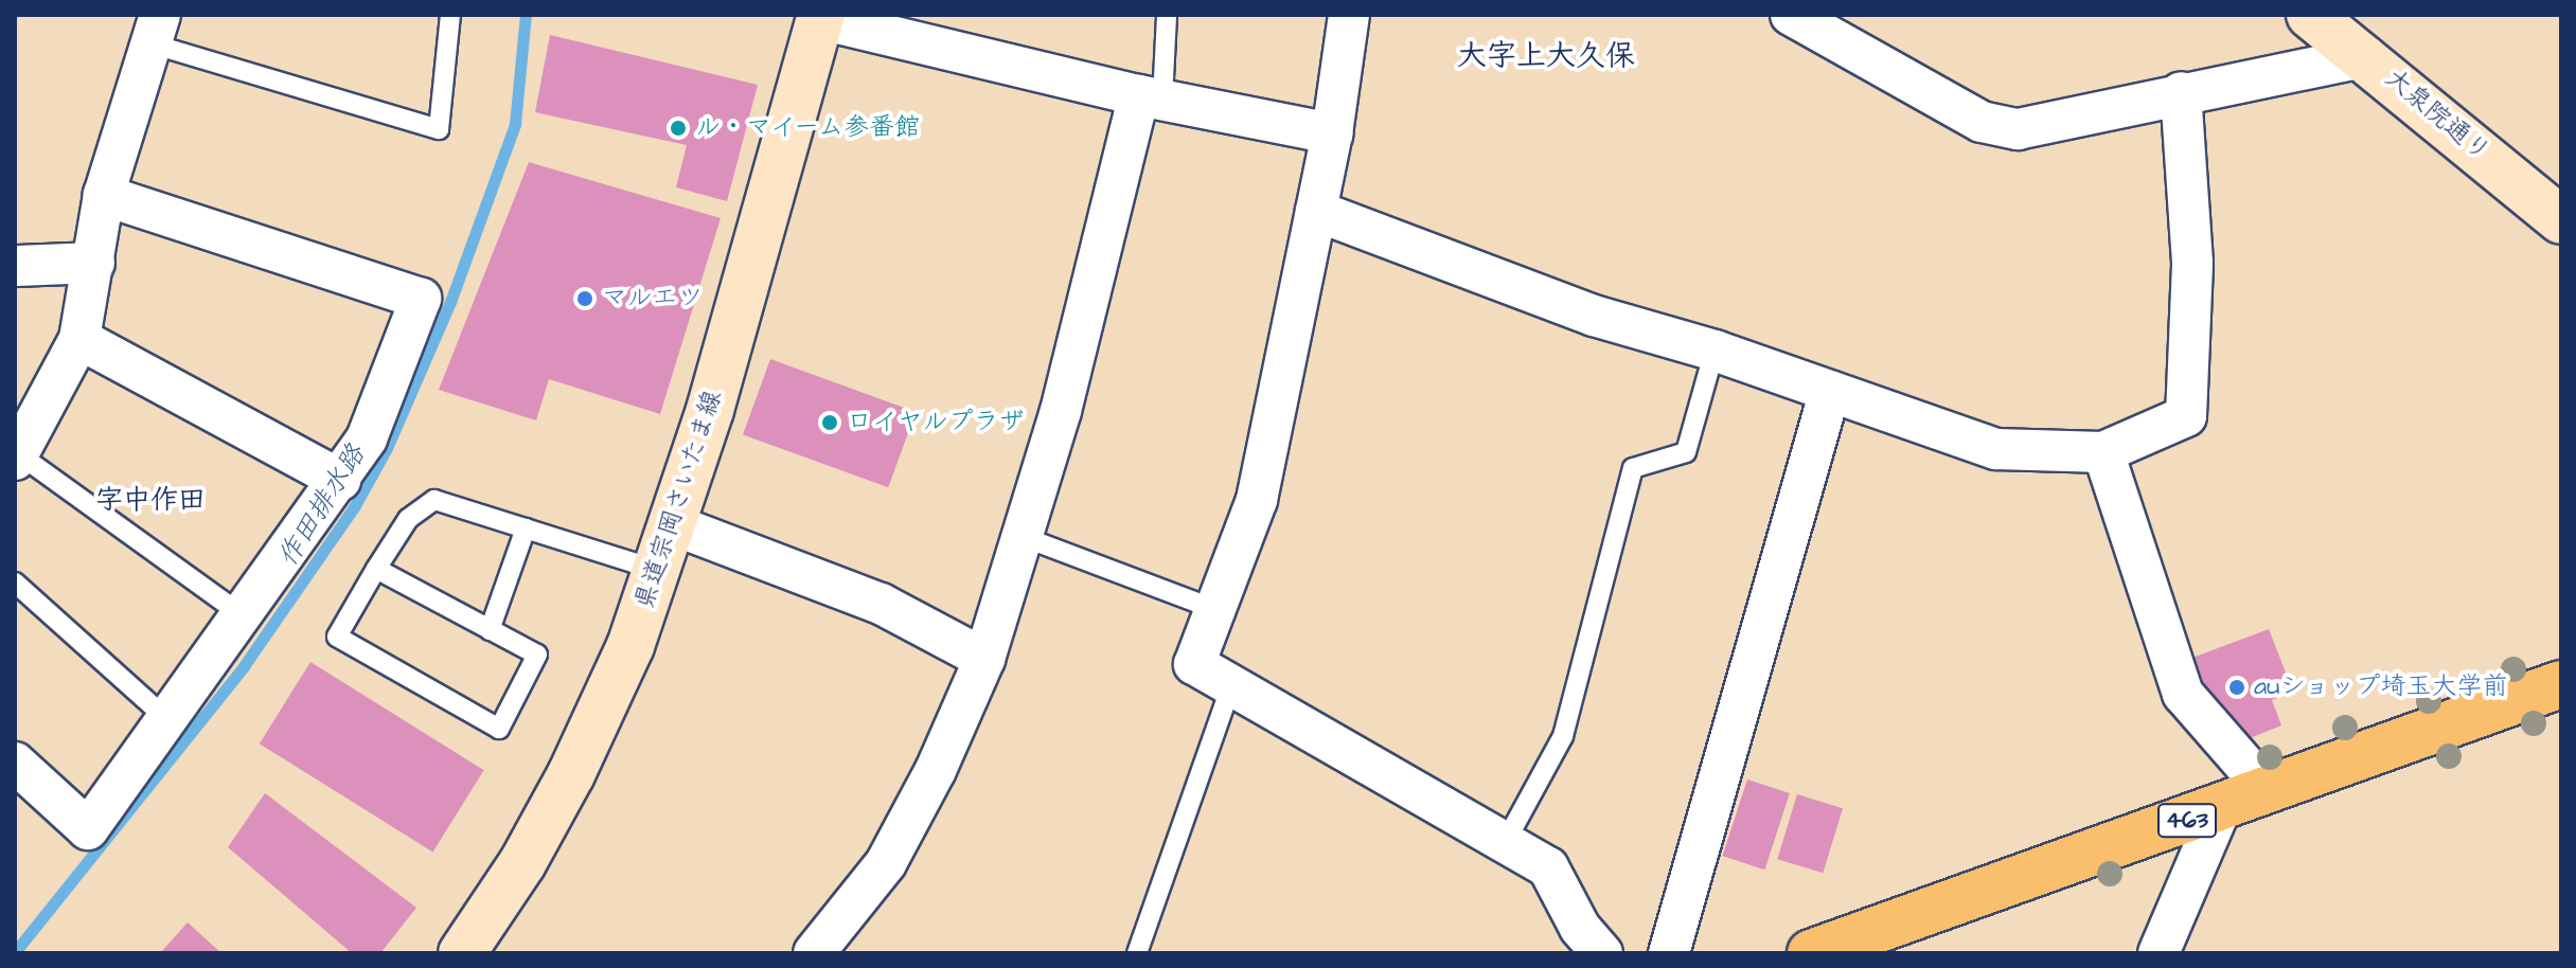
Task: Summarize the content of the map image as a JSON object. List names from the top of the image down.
{
  "streets": {
    "highway": ["463"],
    "main road": ["大泉院通り", "県道宗岡さいたま線"]
  },
  "districts": ["大字上大久保", "字中作田"],
  "water": ["作田排水路"],
  "places": [
    "ル・マイーム参番館",
    "マルエツ",
    "ロイヤルプラザ",
    "auショップ埼玉大学前"
  ]
}
